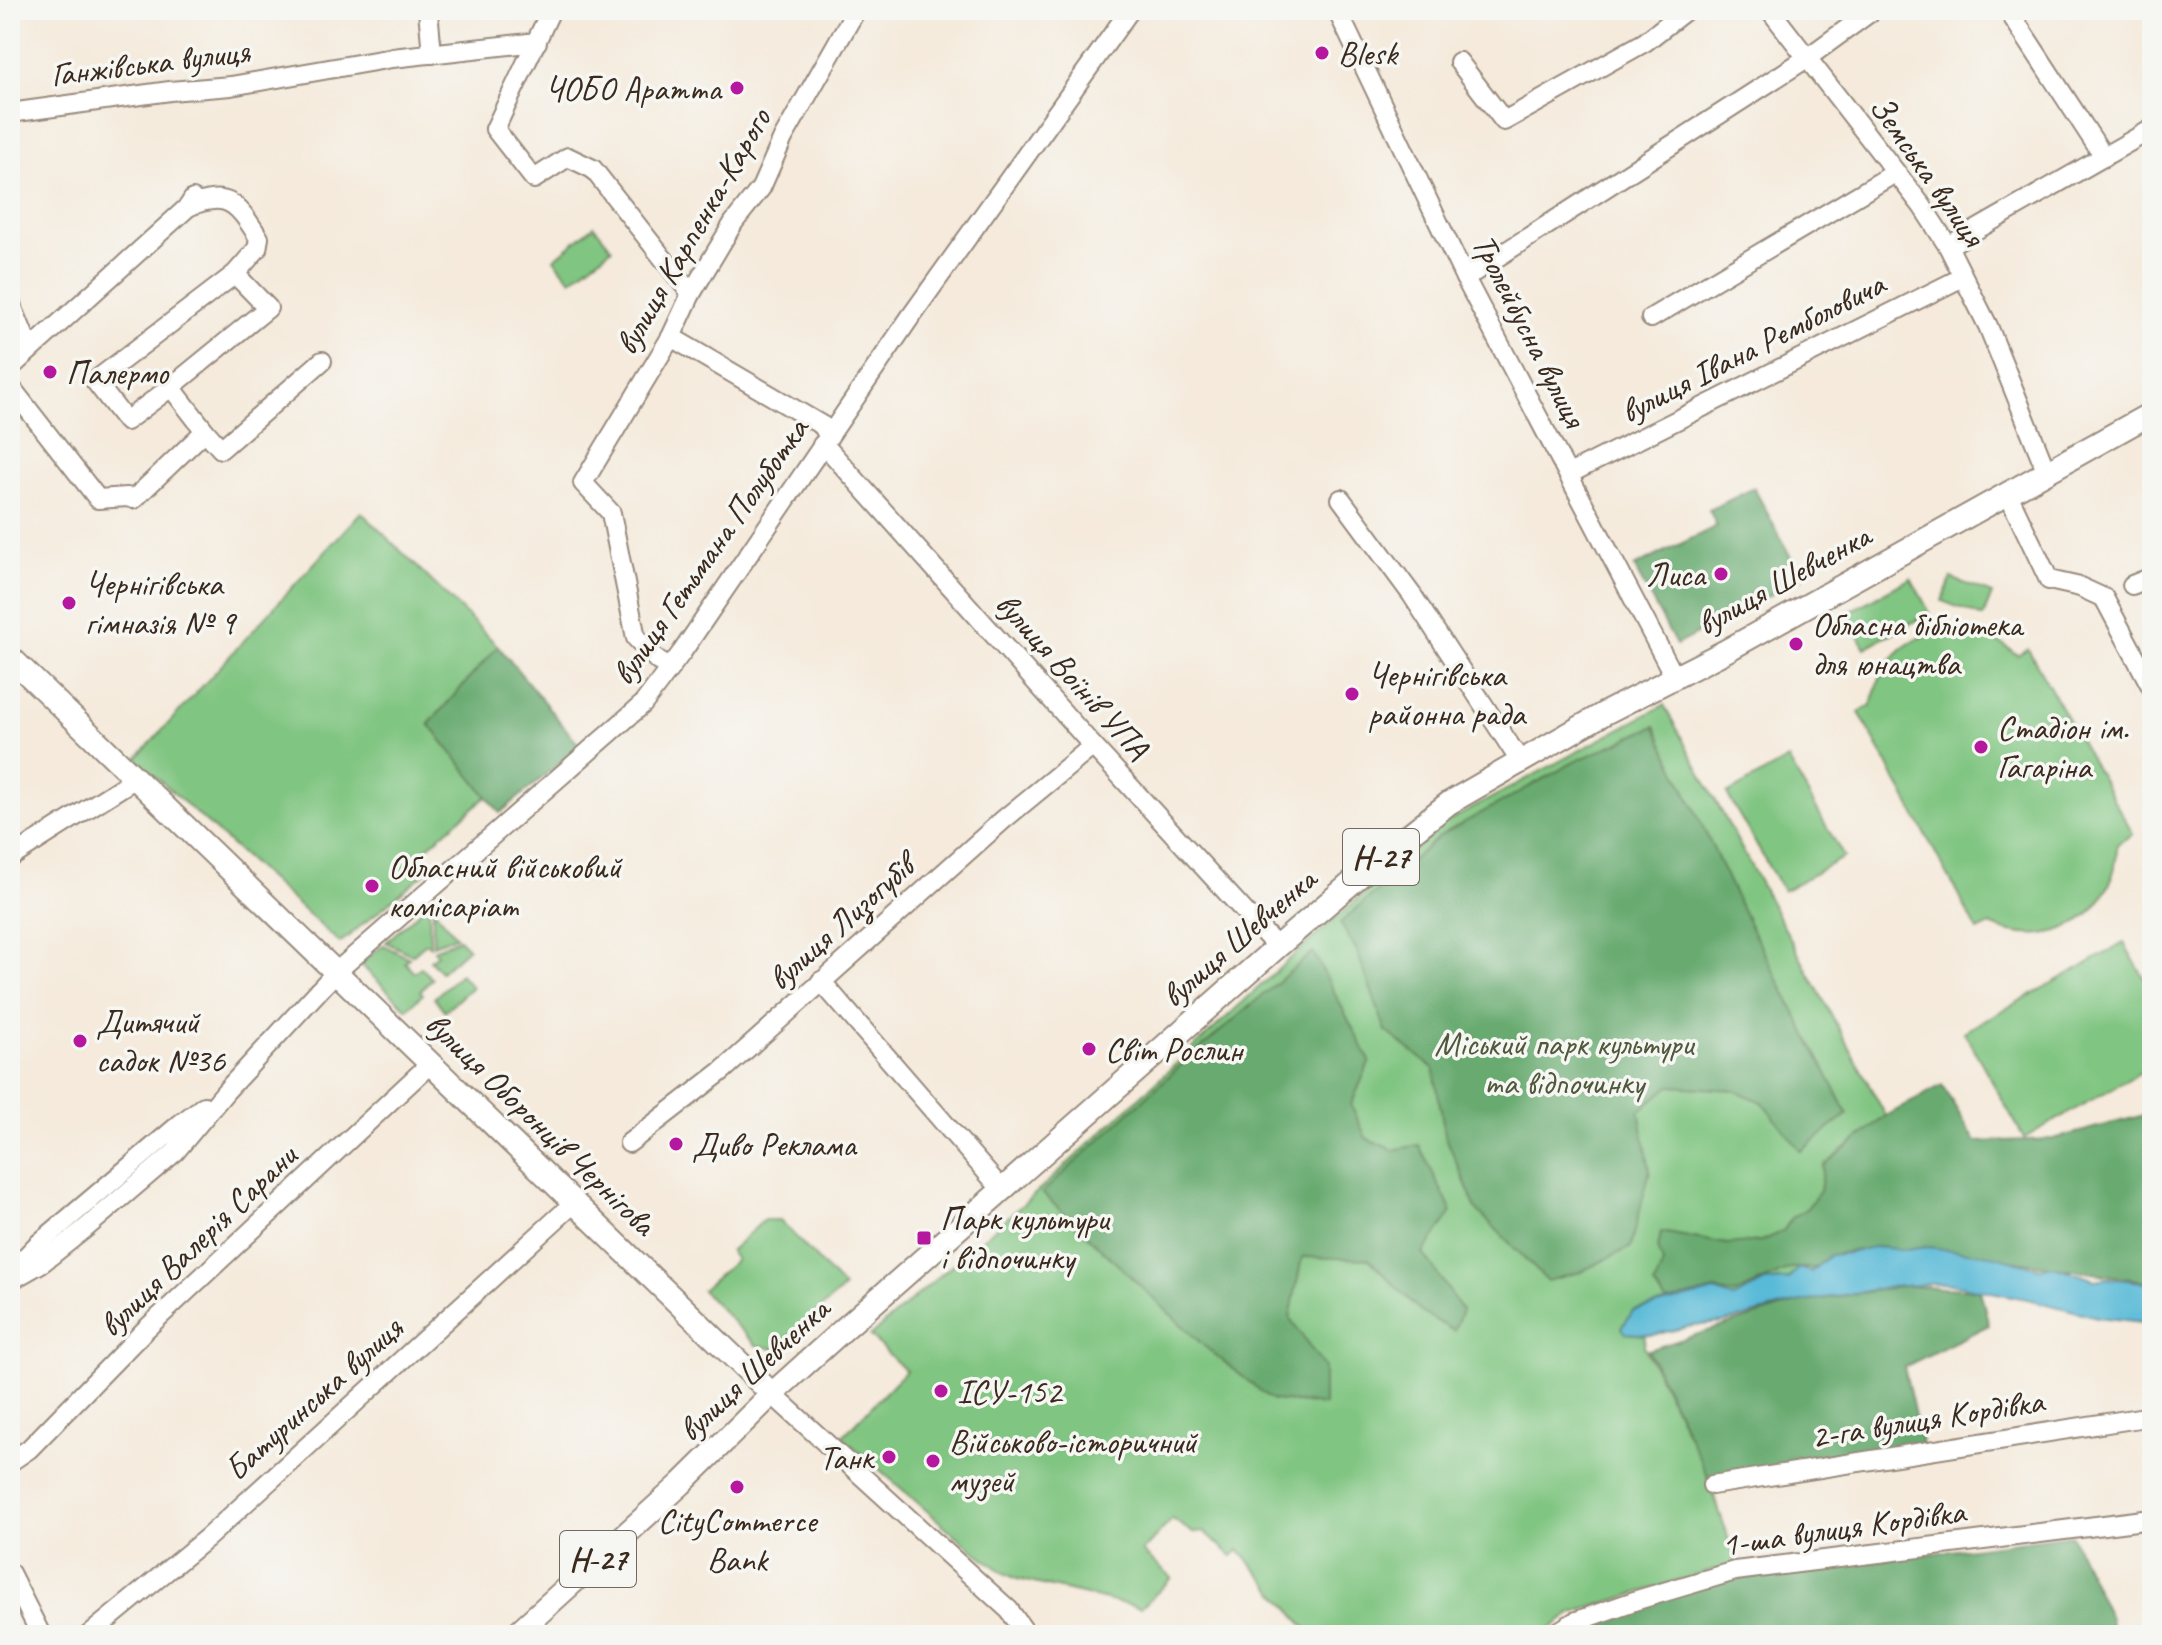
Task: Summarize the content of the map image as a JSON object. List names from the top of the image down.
{
  "streets": {
    "main road": ["вулиця Шевченка", "Н-27", "вулиця Оборонців Чернігова"],
    "street": [
      "Ганжівська вулиця",
      "Земська вулиця",
      "вулиця Карпенка-Карого",
      "Тролейбусна вулиця",
      "вулиця Івана Ремболовича",
      "вулиця Гетьмана Полуботка",
      "вулиця Воїнів УПА",
      "вулиця Лизогубів",
      "вулиця Валерія Сарани",
      "Батуринська вулиця",
      "2-га вулиця Кордівка",
      "1-ша вулиця Кордівка"
    ]
  },
  "crossings": [
    ["Земська вулиця", "вулиця Івана Ремболовича"],
    ["Земська вулиця", "вулиця Шевченка"],
    ["вулиця Карпенка-Карого", "вулиця Гетьмана Полуботка"],
    ["вулиця Карпенка-Карого", "вулиця Воїнів УПА"],
    ["Тролейбусна вулиця", "вулиця Івана Ремболовича"],
    ["Тролейбусна вулиця", "вулиця Шевченка"],
    ["вулиця Гетьмана Полуботка", "вулиця Воїнів УПА"],
    ["вулиця Гетьмана Полуботка", "вулиця Оборонців Чернігова"],
    ["вулиця Шевченка", "вулиця Воїнів УПА"],
    ["вулиця Шевченка", "вулиця Оборонців Чернігова"],
    ["вулиця Воїнів УПА", "вулиця Лизогубів"],
    ["вулиця Оборонців Чернігова", "вулиця Валерія Сарани"],
    ["вулиця Оборонців Чернігова", "Батуринська вулиця"]
  ],
  "parks": ["Міський парк культури та відпочинку"],
  "places": {
    "other": [
      "Blesk",
      "ЧОБО Аратта",
      "Палермо",
      "Лиса",
      "Чернігівська гімназія № 9",
      "Обласна бібліотека для юнацтва",
      "Чернігівська районна рада",
      "Стадіон ім. Гагаріна",
      "Обласний військовий комісаріат",
      "Дитячий садок №36",
      "Світ Рослин",
      "Диво Реклама",
      "ІСУ-152",
      "Танк",
      "Військово-історичний музей",
      "CityCommerce Bank"
    ],
    "transit": ["Парк культури і відпочинку"]
  }
}
